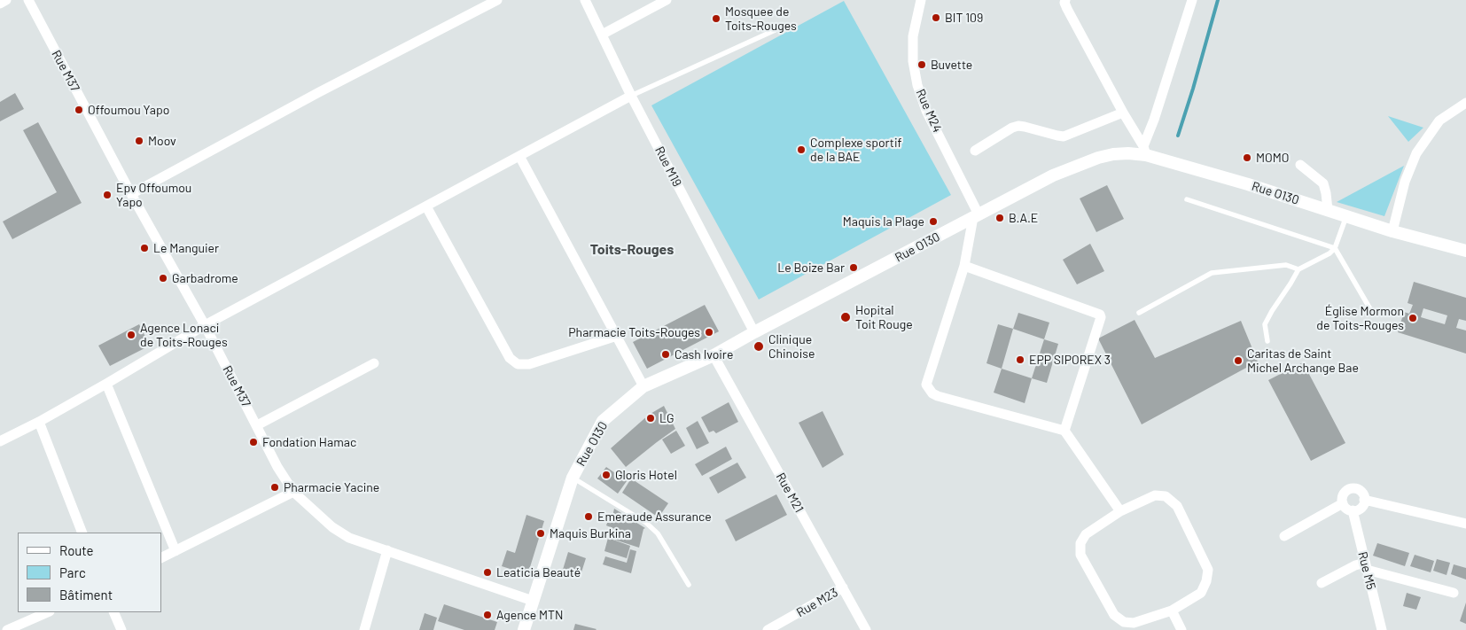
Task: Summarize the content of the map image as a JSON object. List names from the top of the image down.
{
  "streets": {
    "street": [
      "Rue M37",
      "Rue M24",
      "Rue M19",
      "Rue O130",
      "Rue M21",
      "Rue M5",
      "Rue M23"
    ]
  },
  "crossings": [
    ["Rue M37", "Rue O130"],
    ["Rue M24", "Rue O130"],
    ["Rue M19", "Rue O130"],
    ["Rue O130", "Rue M21"],
    ["Rue M21", "Rue M23"]
  ],
  "districts": ["Toits-Rouges"],
  "places": [
    "BIT 109",
    "Mosquee de Toits-Rouges",
    "Buvette",
    "Offoumou Yapo",
    "Moov",
    "Complexe sportif de la BAE",
    "MOMO",
    "Epv Offoumou Yapo",
    "B.A.E",
    "Maquis la Plage",
    "Le Manguier",
    "Le Boize Bar",
    "Garbadrome",
    "Hopital Toit Rouge",
    "Église Mormon de Toits-Rouges",
    "Pharmacie Toits-Rouges",
    "Agence Lonaci de Toits-Rouges",
    "Clinique Chinoise",
    "Cash Ivoire",
    "EPP SIPOREX 3",
    "Caritas de Saint Michel Archange Bae",
    "LG",
    "Fondation Hamac",
    "Gloris Hotel",
    "Pharmacie Yacine",
    "Emeraude Assurance",
    "Maquis Burkina",
    "Leaticia Beauté",
    "Agence MTN"
  ],
  "legend": ["Route", "Parc", "Bâtiment"]
}
